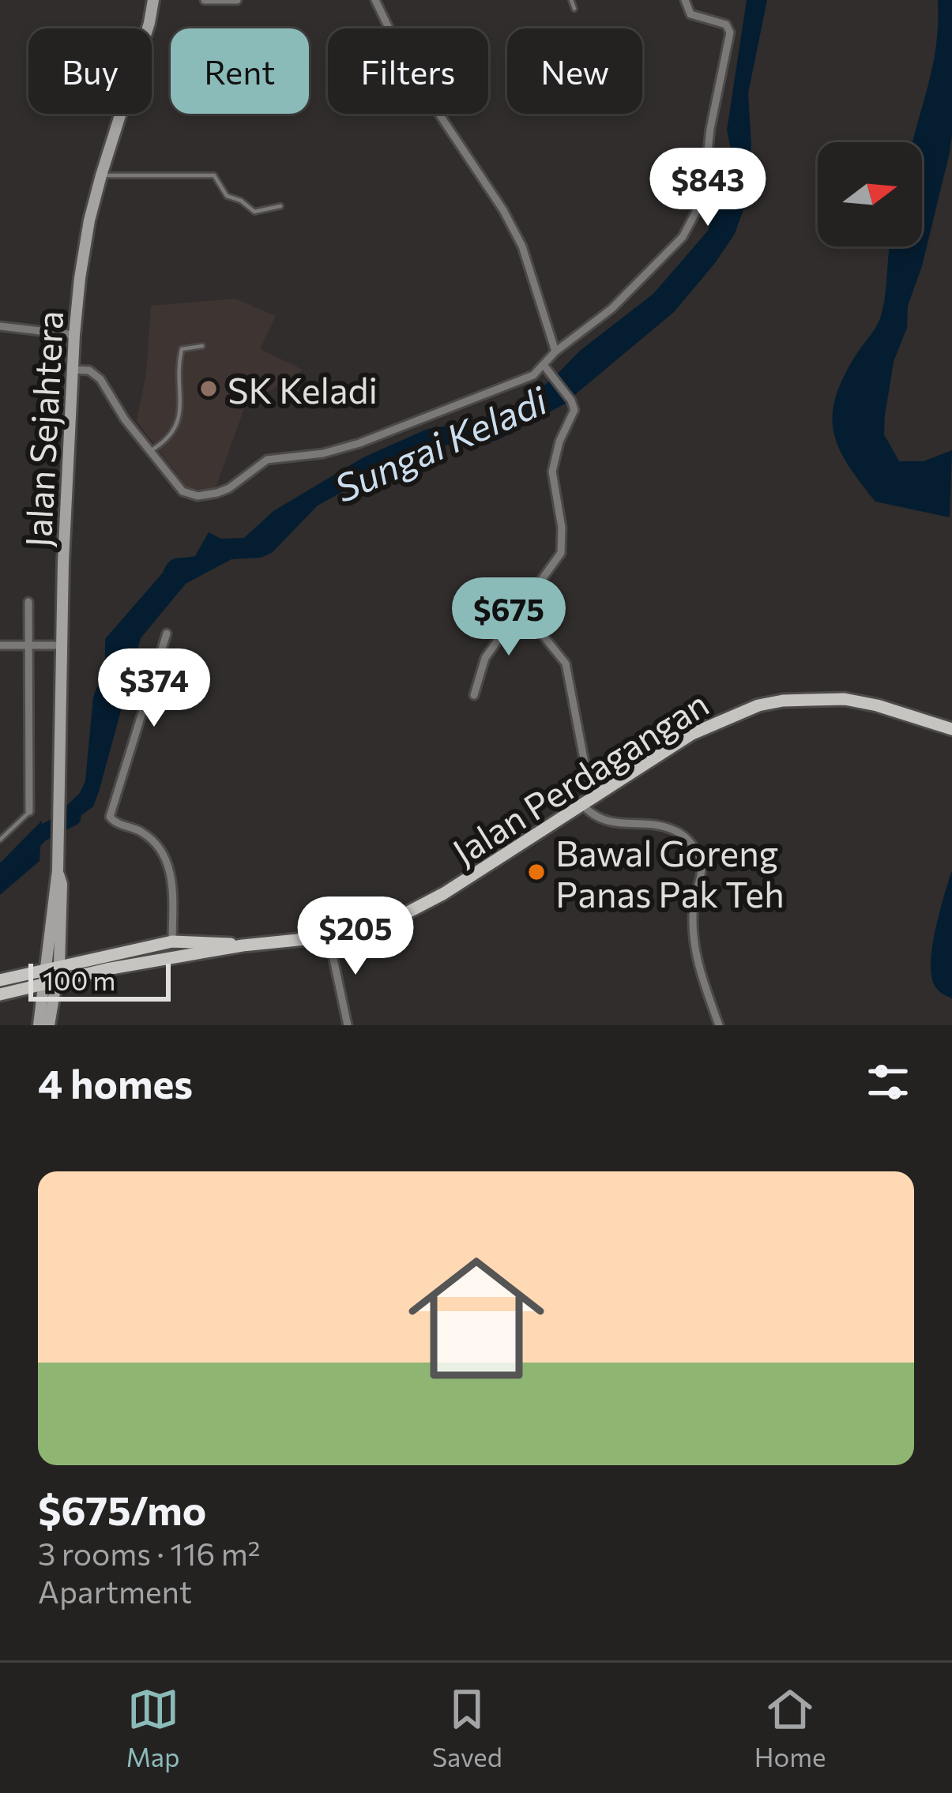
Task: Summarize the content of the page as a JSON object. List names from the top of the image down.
{
  "streets": {
    "main road": ["Jalan Sejahtera", "Jalan Perdagangan"]
  },
  "crossings": [
    ["Jalan Sejahtera", "Jalan Perdagangan"]
  ],
  "water": ["Sungai Keladi"],
  "places": ["SK Keladi", "Bawal Goreng Panas Pak Teh"],
  "scale_bar": "100 m",
  "north": "right",
  "page": {
    "chip": [
      "Buy",
      "Rent",
      "Filters",
      "New"
    ],
    "price": [
      "$843",
      "$675",
      "$374",
      "$205"
    ],
    "scale": "100 m",
    "heading": "4 homes",
    "list": [
      {
        "name": "$675/mo",
        "note": "3 rooms · 116 m² · Apartment"
      }
    ],
    "tabs": ["Map", "Saved", "Home"]
  }
}
